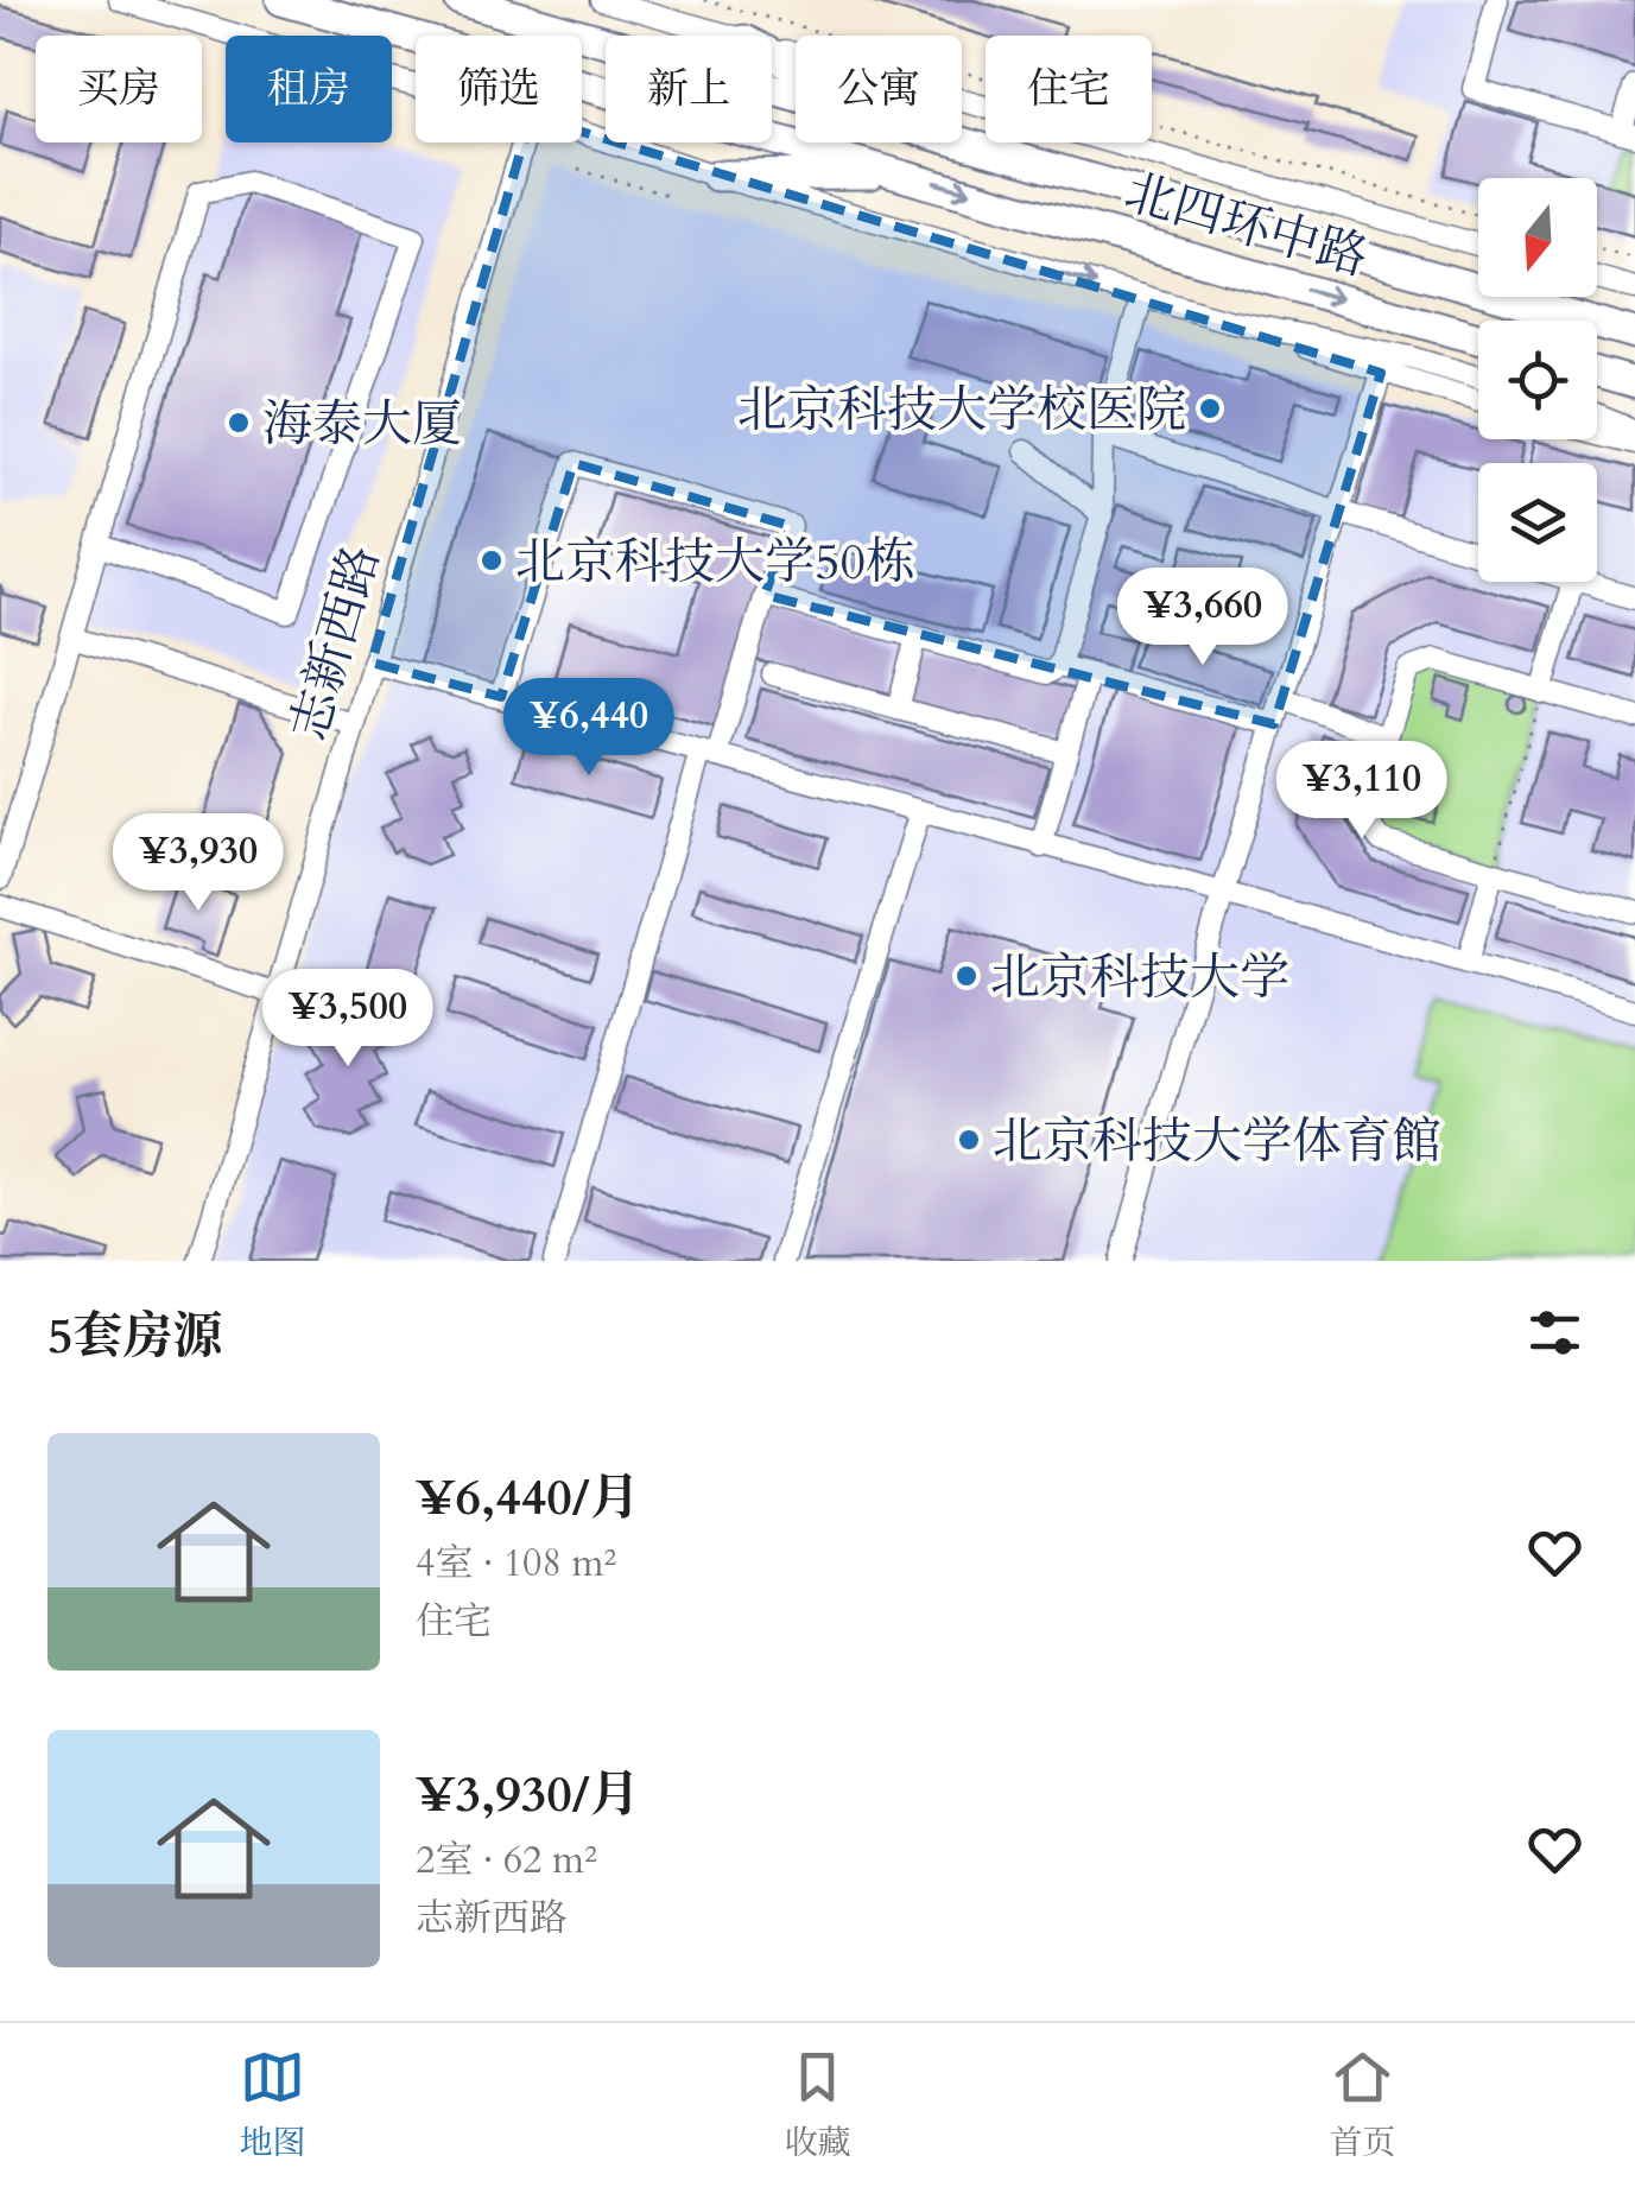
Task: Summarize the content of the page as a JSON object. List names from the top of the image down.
{
  "streets": {
    "highway": ["北四环中路"],
    "street": ["志新西路"]
  },
  "places": [
    "北京科技大学校医院",
    "海泰大厦",
    "北京科技大学50栋",
    "北京科技大学",
    "北京科技大学体育館"
  ],
  "north": "bottom",
  "page": {
    "chip": [
      "买房",
      "租房",
      "筛选",
      "新上",
      "公寓",
      "住宅"
    ],
    "price": [
      "¥3,660",
      "¥6,440",
      "¥3,110",
      "¥3,930",
      "¥3,500"
    ],
    "heading": "5套房源",
    "list": [
      {
        "name": "¥6,440/月",
        "note": "4室 · 108 m² · 住宅"
      },
      {
        "name": "¥3,930/月",
        "note": "2室 · 62 m² · 志新西路"
      }
    ],
    "tabs": ["地图", "收藏", "首页"]
  }
}
